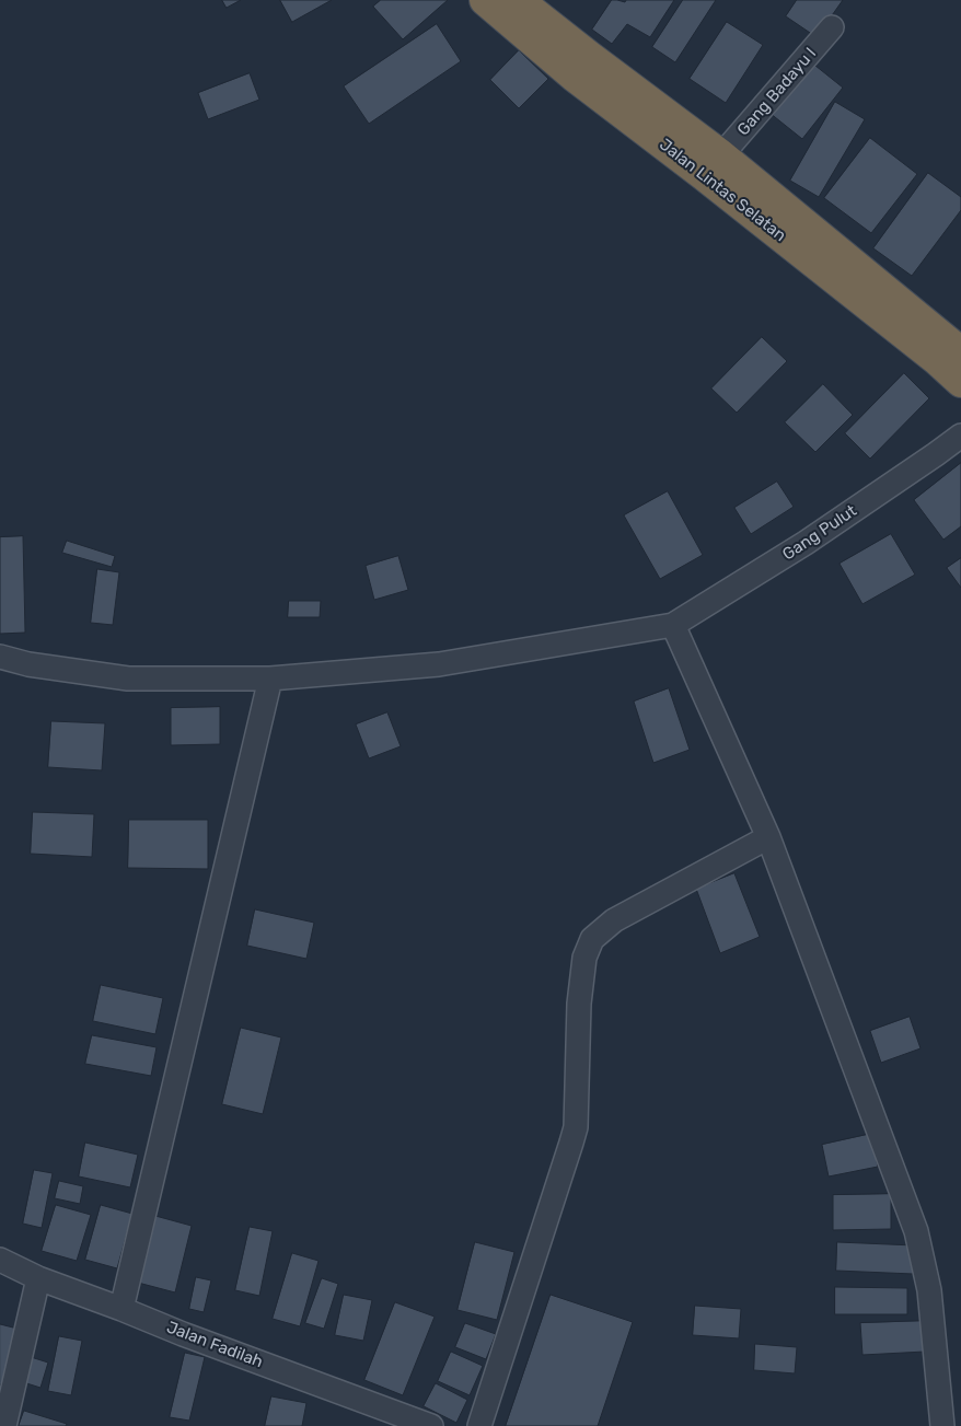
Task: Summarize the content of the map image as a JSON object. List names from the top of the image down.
{
  "streets": {
    "highway": ["Jalan Lintas Selatan"],
    "street": ["Gang Badayu I", "Gang Pulut", "Jalan Fadilah"]
  },
  "crossings": [
    ["Gang Badayu I", "Jalan Lintas Selatan"]
  ]
}
